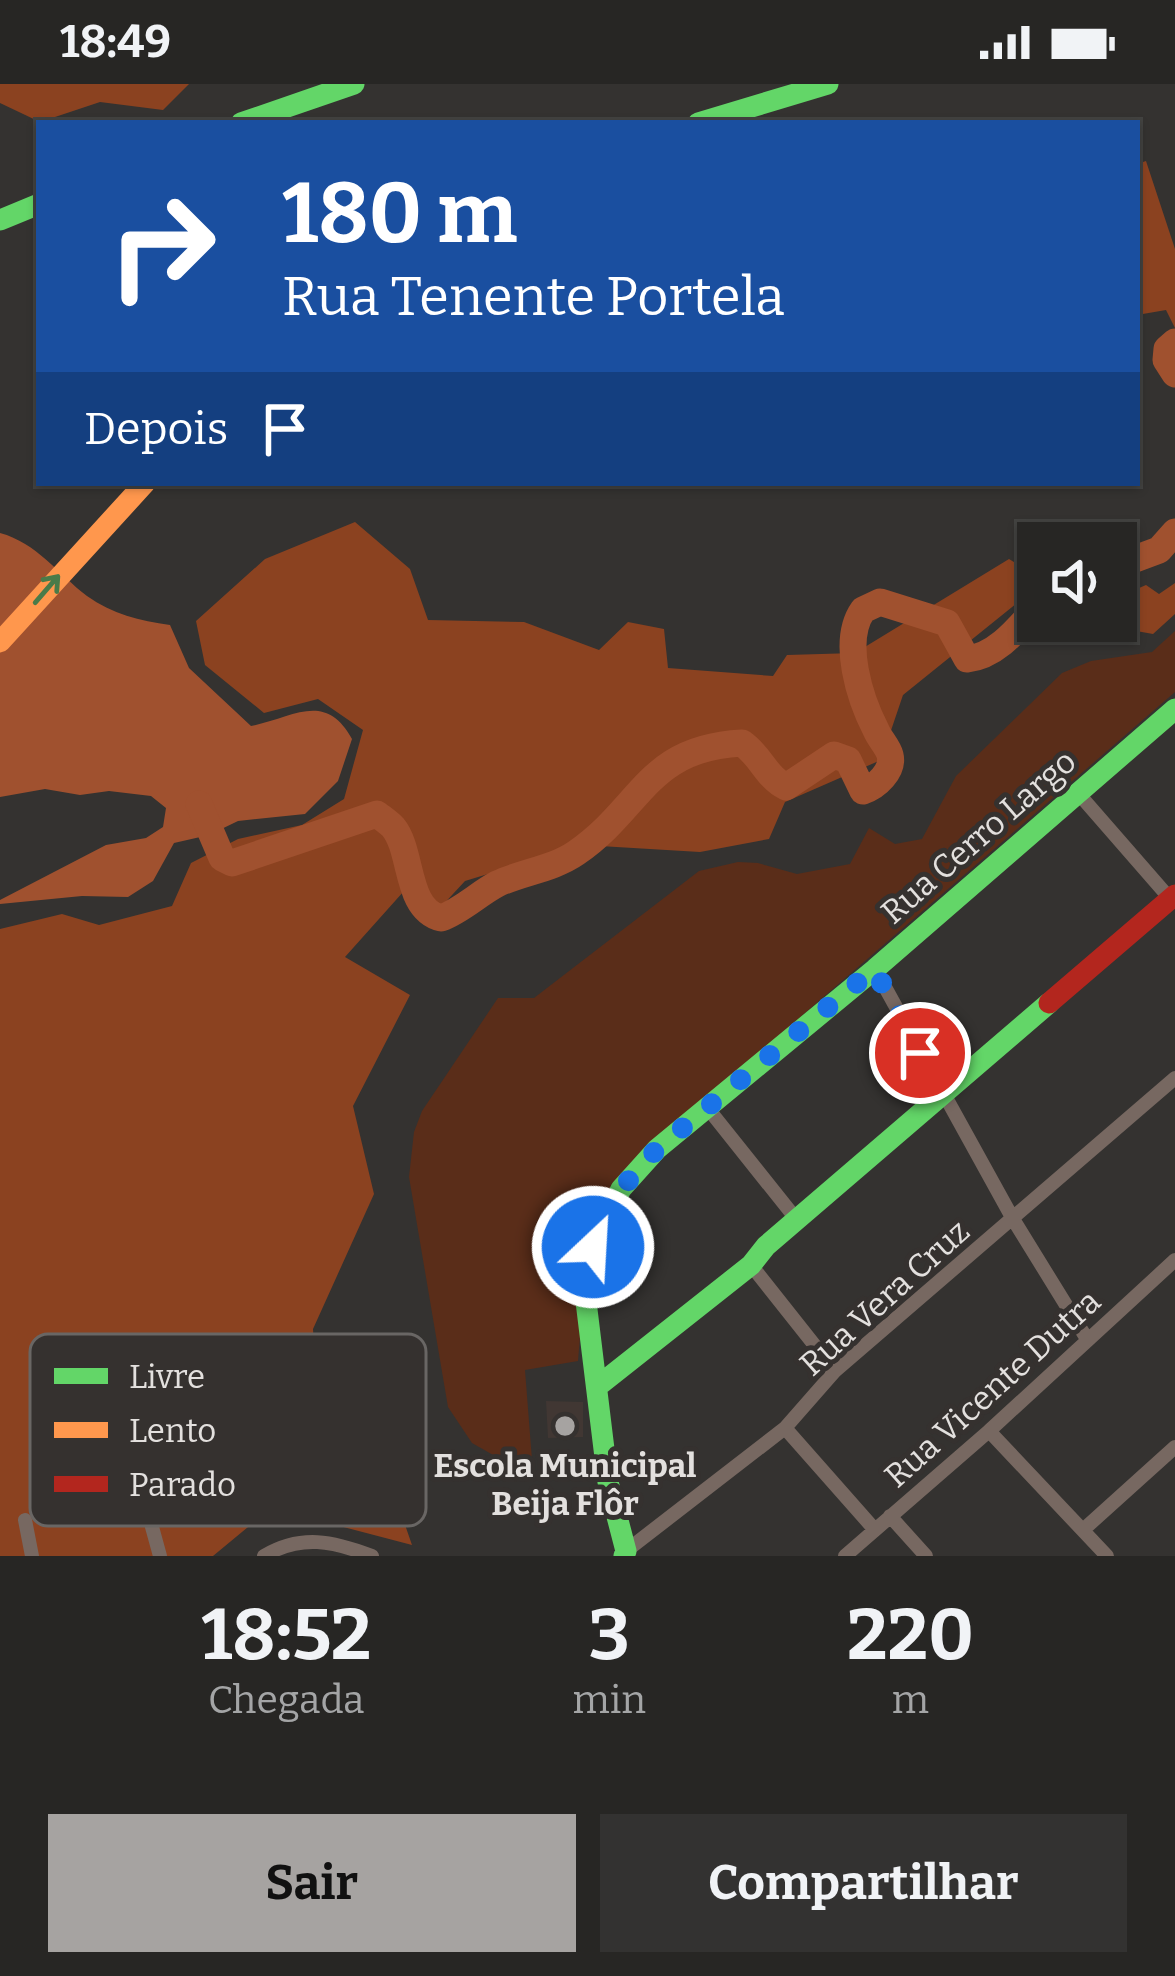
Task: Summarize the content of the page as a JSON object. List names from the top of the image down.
{
  "streets": {
    "main road": ["Rua Cerro Largo"],
    "street": ["Rua Vera Cruz", "Rua Vicente Dutra"]
  },
  "crossings": [
    ["Rua Cerro Largo", "Rua Vera Cruz"]
  ],
  "places": ["Escola Municipal Beija Flôr"],
  "legend": ["Livre", "Lento", "Parado"],
  "page": {
    "status": "18:49",
    "turn": ["180 m", "Rua Tenente Portela"],
    "then": "Depois",
    "eta": [
      "18:52",
      "Chegada",
      "3",
      "min",
      "220",
      "m"
    ],
    "buttons": ["Sair", "Compartilhar"]
  }
}
